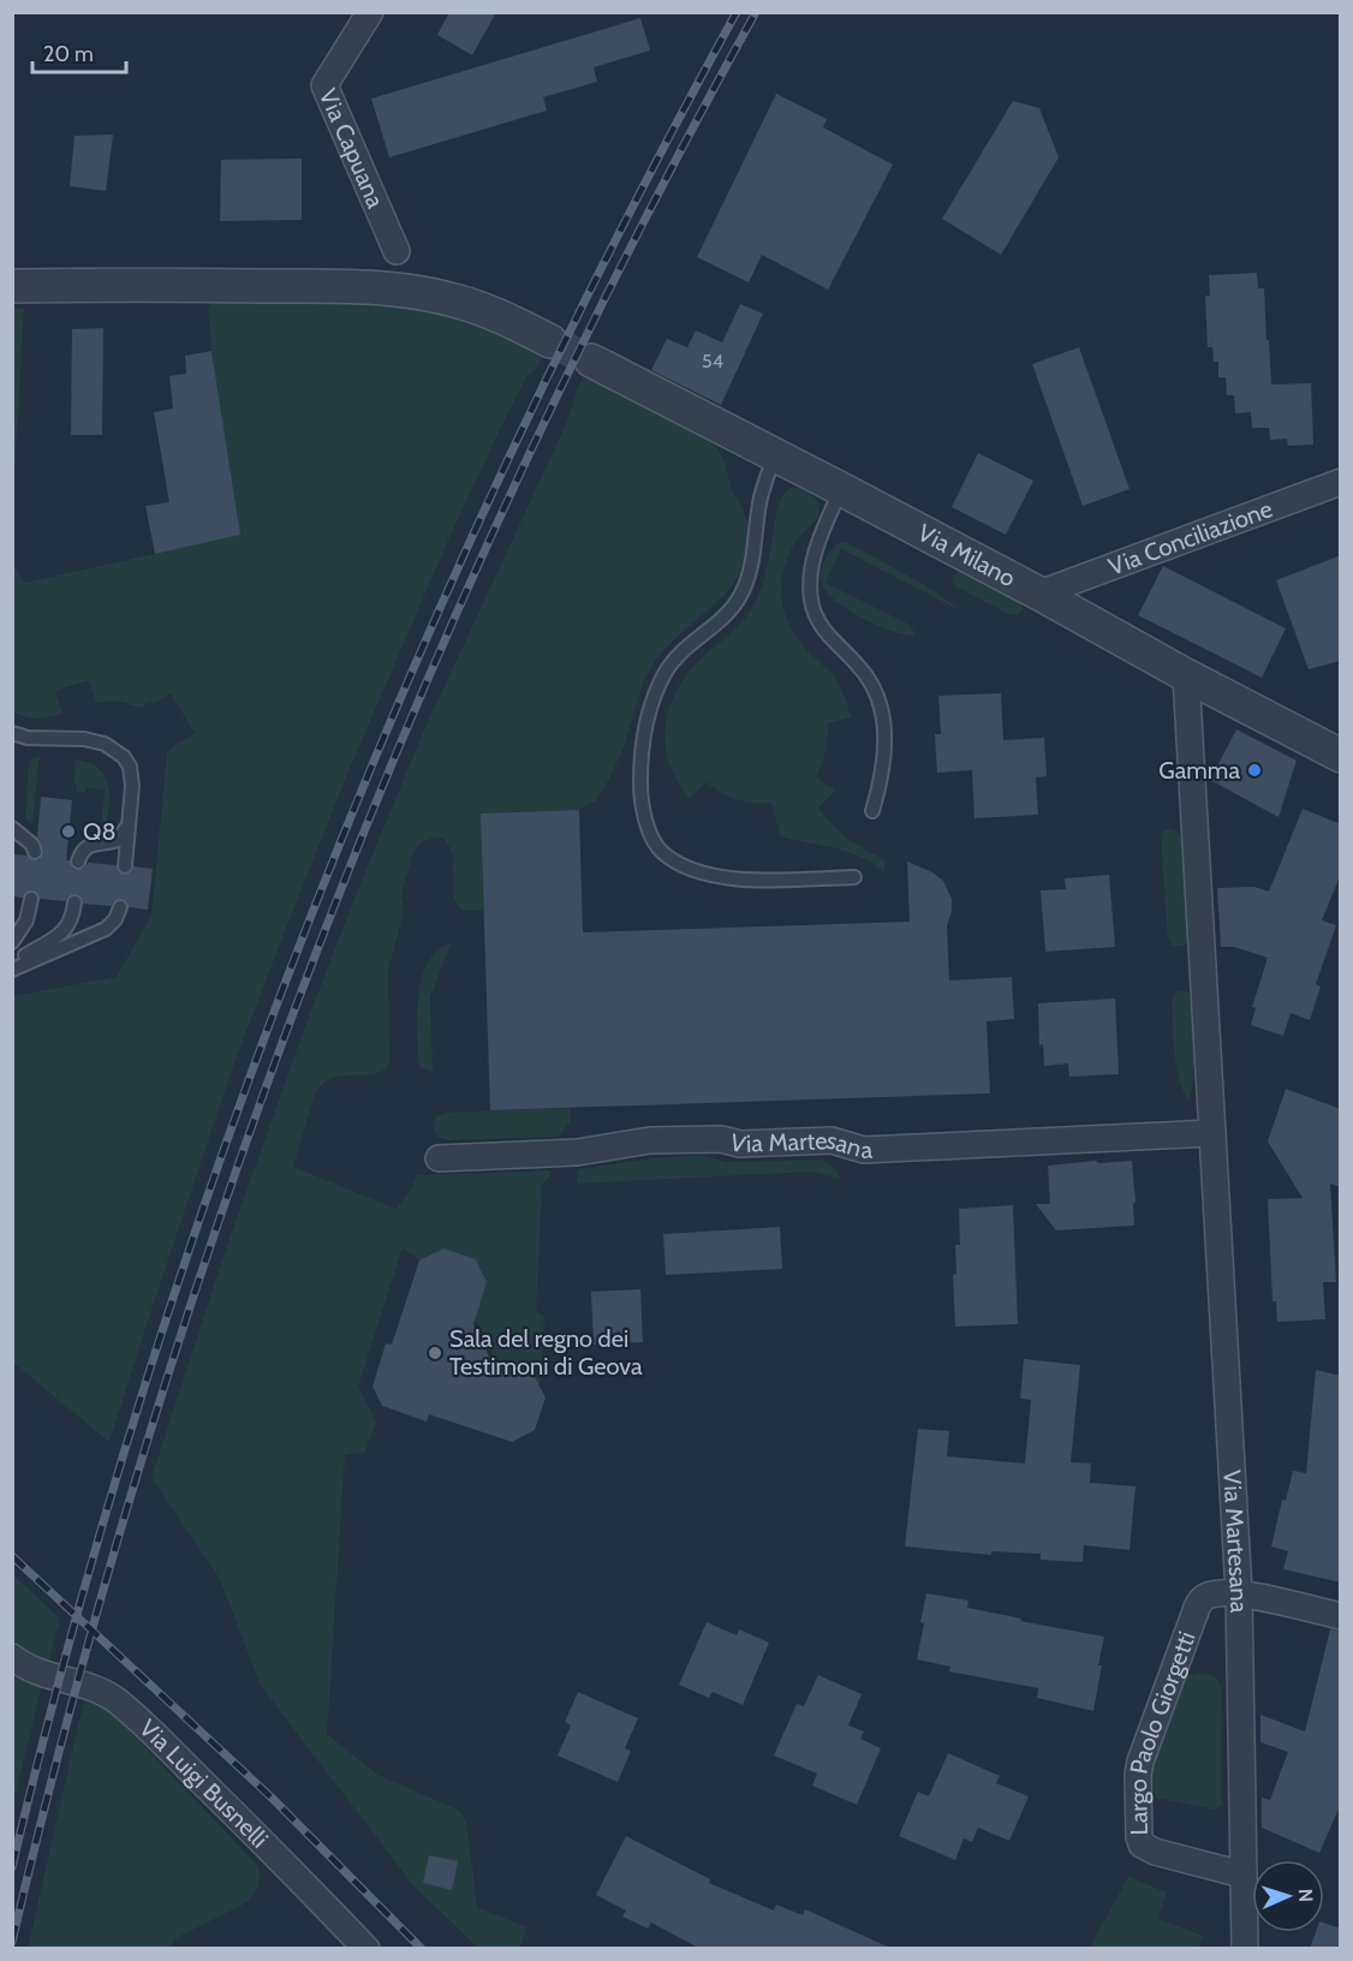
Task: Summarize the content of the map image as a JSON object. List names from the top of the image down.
{
  "streets": {
    "street": [
      "Via Capuana",
      "Via Conciliazione",
      "Via Milano",
      "Via Martesana",
      "Largo Paolo Giorgetti",
      "Via Luigi Busnelli"
    ]
  },
  "crossings": [
    ["Via Conciliazione", "Via Milano"],
    ["Via Milano", "Via Martesana"],
    ["Via Martesana", "Largo Paolo Giorgetti"]
  ],
  "places": ["Gamma", "Q8", "Sala del regno dei Testimoni di Geova"],
  "house_numbers": ["54"],
  "scale_bar": "20 m",
  "north": "right"
}
